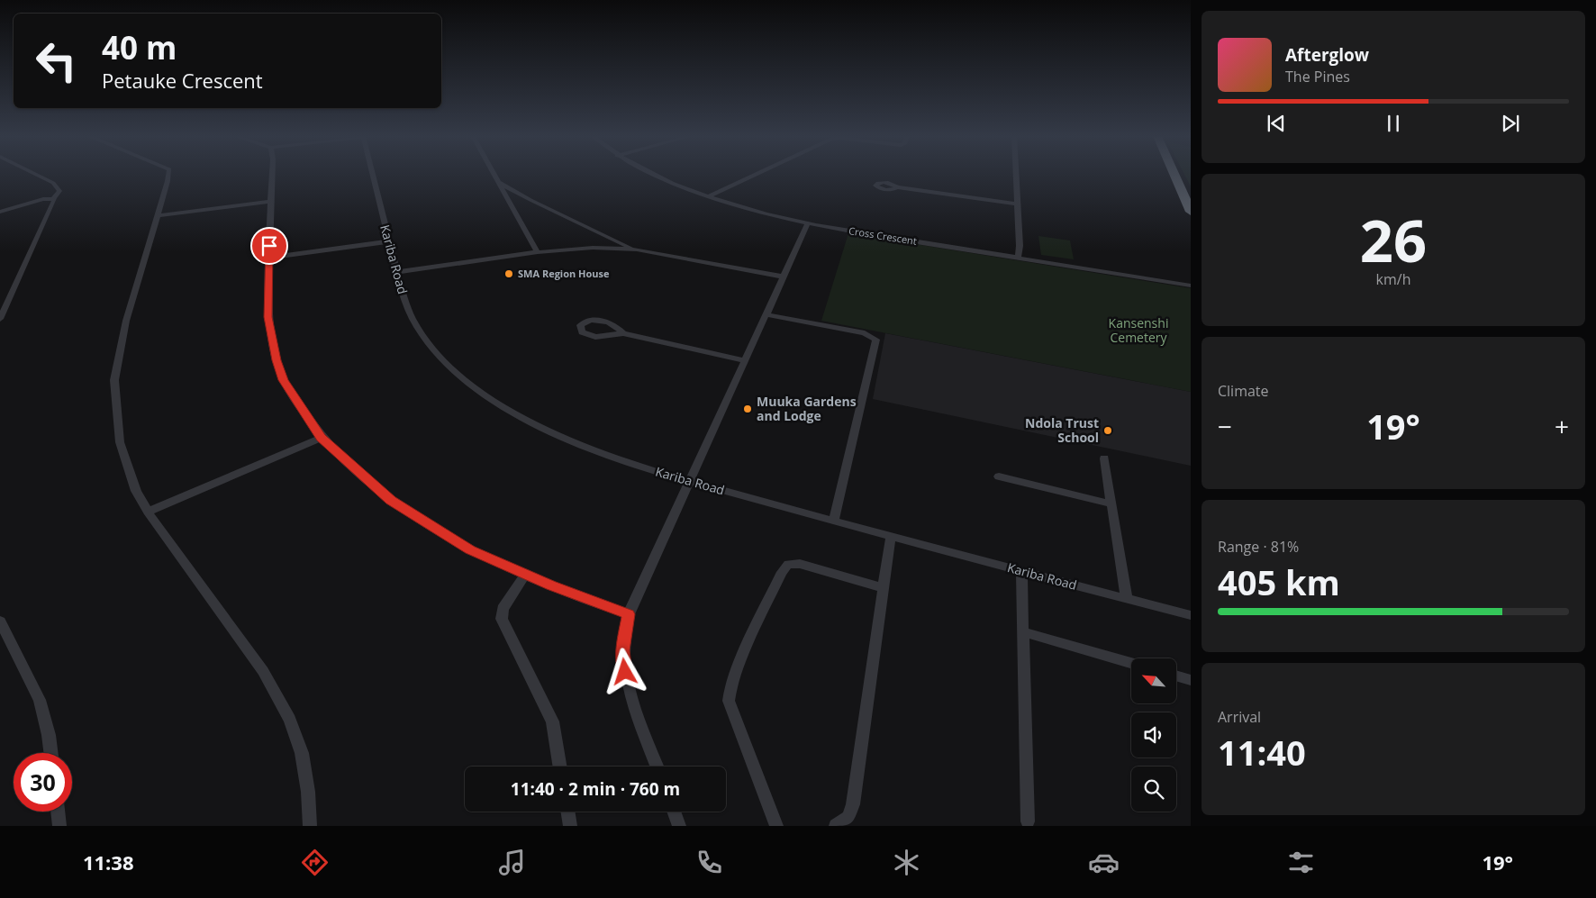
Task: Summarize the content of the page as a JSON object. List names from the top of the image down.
{
  "streets": {
    "street": ["Cross Crescent", "Kariba Road"]
  },
  "parks": ["Kansenshi Cemetery"],
  "places": ["SMA Region House", "Muuka Gardens and Lodge", "Ndola Trust School"],
  "north": "top left",
  "page": {
    "turn": ["40 m", "Petauke Crescent"],
    "song": ["Afterglow", "The Pines"],
    "tile": [
      ["26", "km/h"],
      "Climate",
      ["Range · 81%", "405 km"],
      ["Arrival", "11:40"]
    ],
    "heat": ["−", "19°", "+"],
    "limit": "30",
    "trip": "11:40 · 2 min · 760 m",
    "tabs": ["11:38", "19°"]
  }
}
